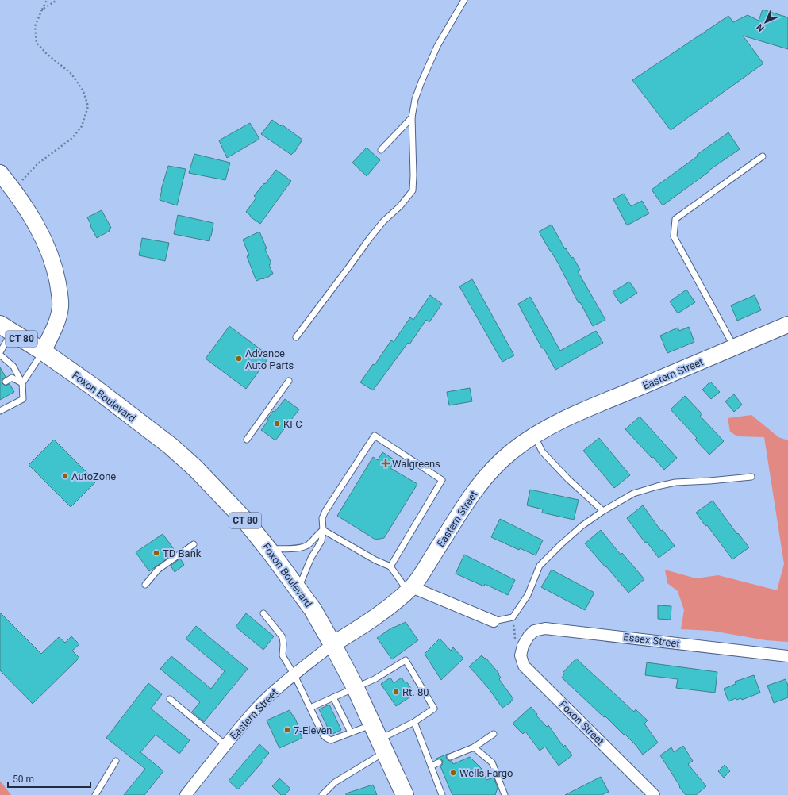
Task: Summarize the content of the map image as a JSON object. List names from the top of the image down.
{
  "streets": {
    "main road": ["CT 80", "Foxon Boulevard"],
    "street": ["Eastern Street", "Essex Street", "Foxon Street"]
  },
  "crossings": [
    ["Eastern Street", "Foxon Boulevard"],
    ["Essex Street", "Foxon Street"]
  ],
  "places": {
    "other": [
      "Advance Auto Parts",
      "KFC",
      "AutoZone",
      "TD Bank",
      "Rt. 80",
      "7-Eleven",
      "Wells Fargo"
    ],
    "health": ["Walgreens"]
  },
  "scale_bar": "50 m",
  "north": "bottom left"
}
